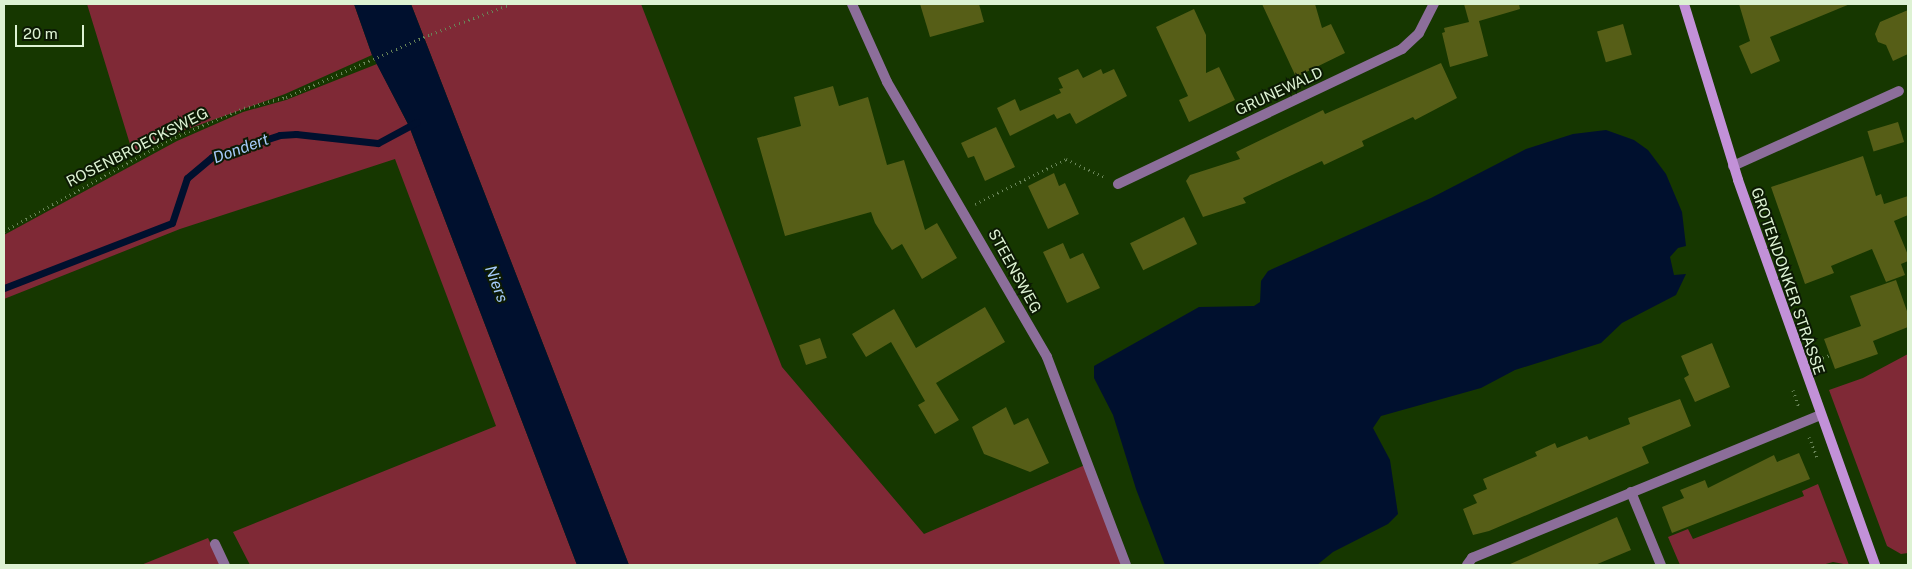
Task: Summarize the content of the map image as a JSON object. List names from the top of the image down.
{
  "streets": {
    "main road": ["GROTENDONKER STRASSE"],
    "street": ["GRUNEWALD", "STEENSWEG"],
    "path": ["ROSENBROECKSWEG"]
  },
  "water": ["Dondert", "Niers"],
  "scale_bar": "20 m"
}
